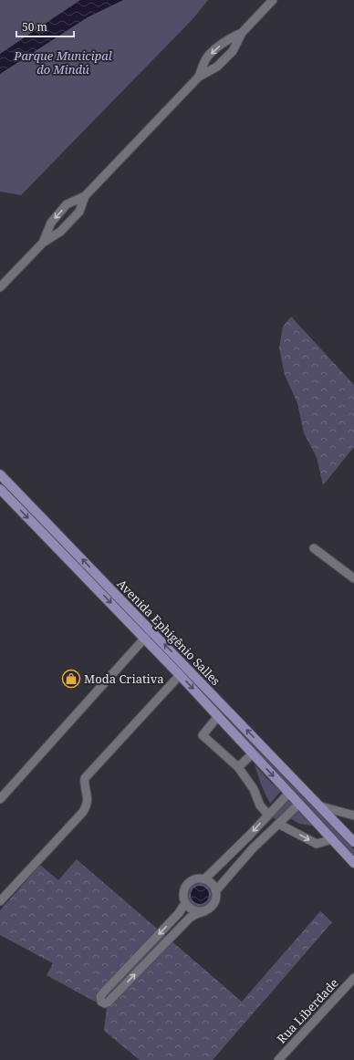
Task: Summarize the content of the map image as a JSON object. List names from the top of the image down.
{
  "streets": {
    "main road": ["Avenida Ephigênio Salles"],
    "street": ["Rua Liberdade"]
  },
  "parks": ["Parque Municipal do Mindú"],
  "places": {
    "shop": ["Moda Criativa"]
  },
  "scale_bar": "50 m"
}
